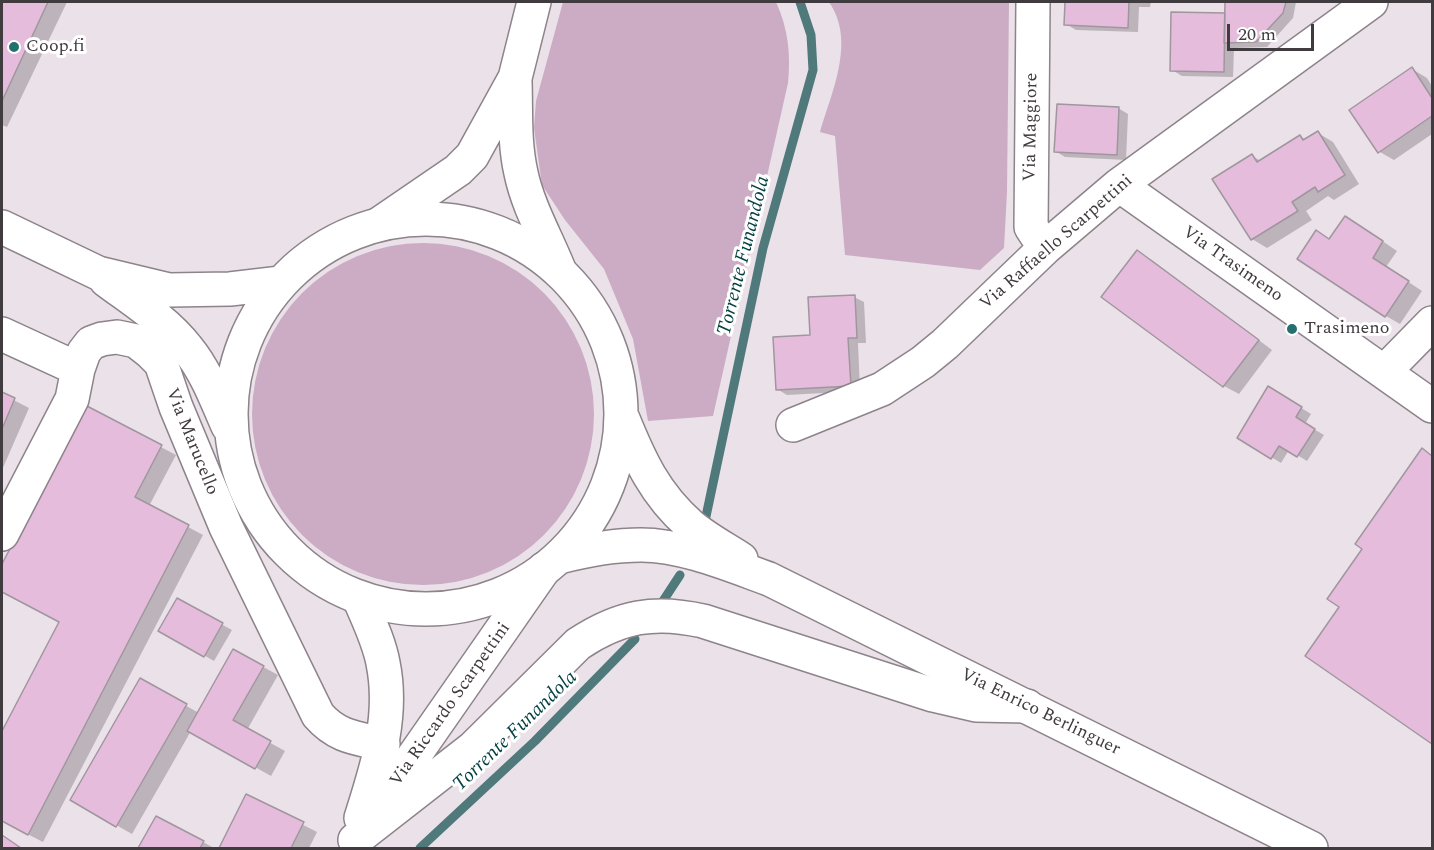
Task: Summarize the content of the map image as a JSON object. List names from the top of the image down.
{
  "streets": {
    "street": [
      "Via Maggiore",
      "Via Raffaello Scarpettini",
      "Via Trasimeno",
      "Via Marucello",
      "Via Riccardo Scarpettini",
      "Via Enrico Berlinguer"
    ]
  },
  "crossings": [
    ["Via Maggiore", "Via Raffaello Scarpettini"],
    ["Via Raffaello Scarpettini", "Via Trasimeno"],
    ["Via Marucello", "Via Riccardo Scarpettini"],
    ["Via Riccardo Scarpettini", "Via Enrico Berlinguer"]
  ],
  "water": ["Torrente Funandola"],
  "places": ["Coop.fi", "Trasimeno"],
  "scale_bar": "20 m"
}
